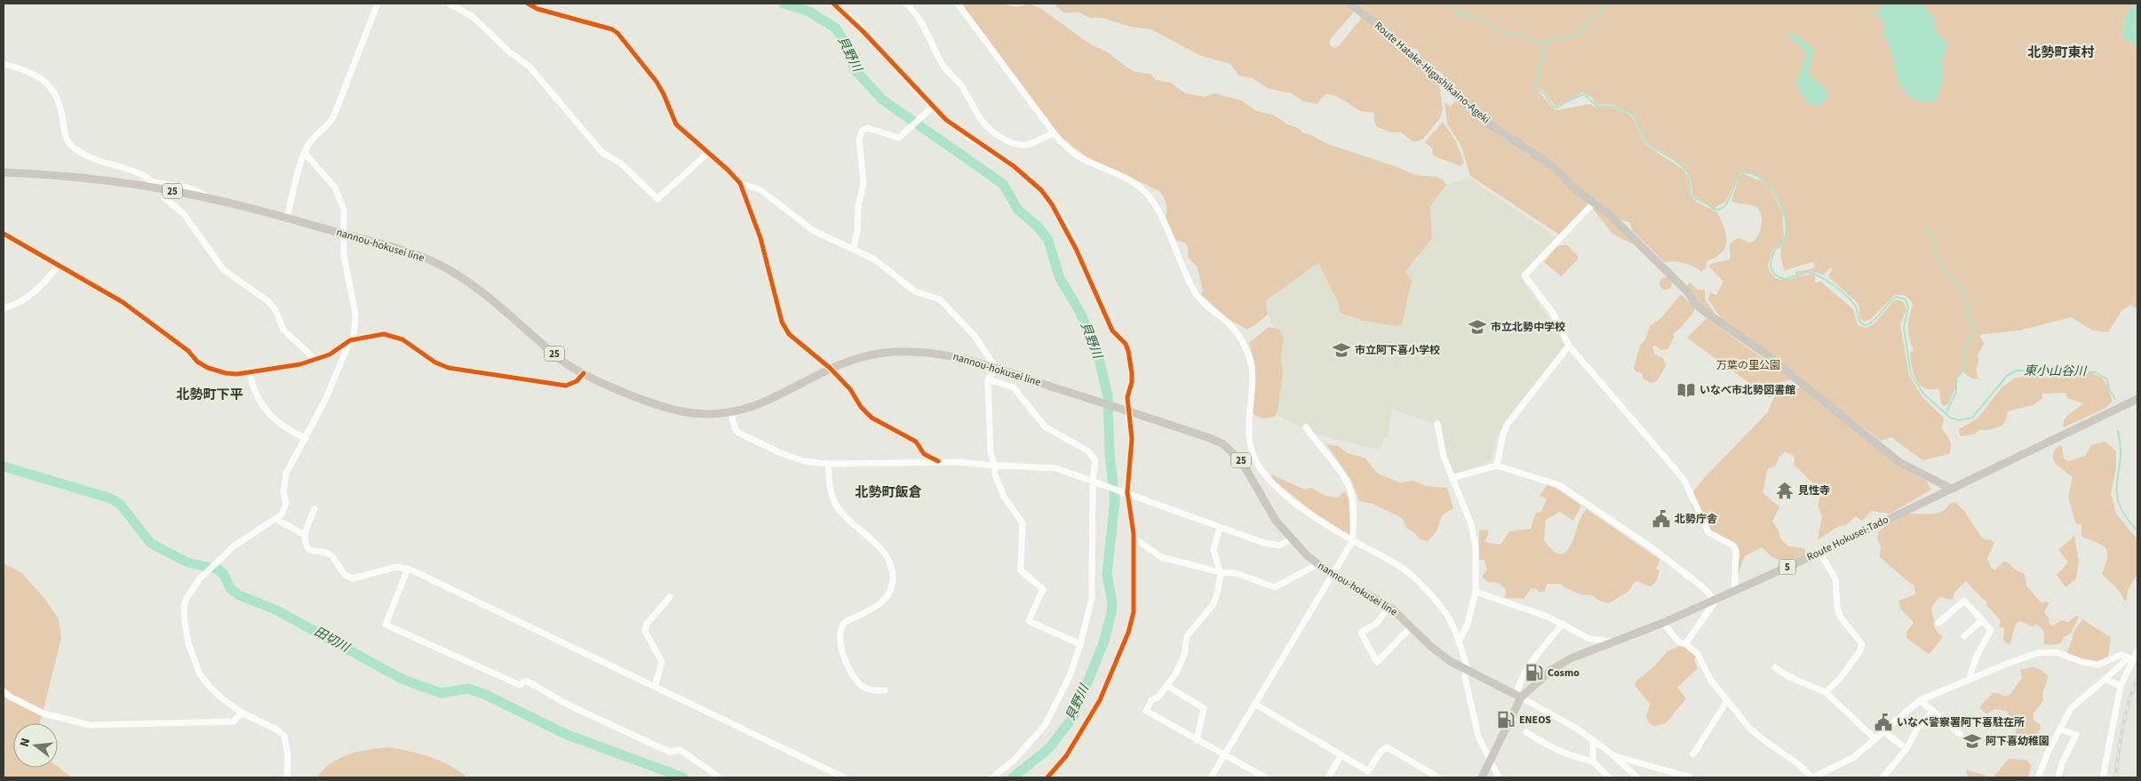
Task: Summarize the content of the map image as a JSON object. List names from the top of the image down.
{
  "streets": {
    "main road": [
      "Route Hatake-Higashikaino-Ageki",
      "25",
      "nannou-hokusei line",
      "Route Hokusei-Tado",
      "5"
    ]
  },
  "crossings": [
    ["Route Hatake-Higashikaino-Ageki", "Route Hokusei-Tado"],
    ["nannou-hokusei line", "Route Hokusei-Tado"]
  ],
  "districts": ["北勢町東村", "北勢町下平", "北勢町飯倉"],
  "water": ["貝野川", "東小山谷川", "田切川"],
  "parks": ["万葉の里公園"],
  "places": {
    "school or university": ["市立北勢中学校", "市立阿下喜小学校", "阿下喜幼稚園"],
    "library": ["いなべ市北勢図書館"],
    "temple": ["見性寺"],
    "public building": ["北勢庁舎", "いなべ警察署阿下喜駐在所"],
    "fuel station": ["Cosmo", "ENEOS"]
  },
  "north": "left"
}
